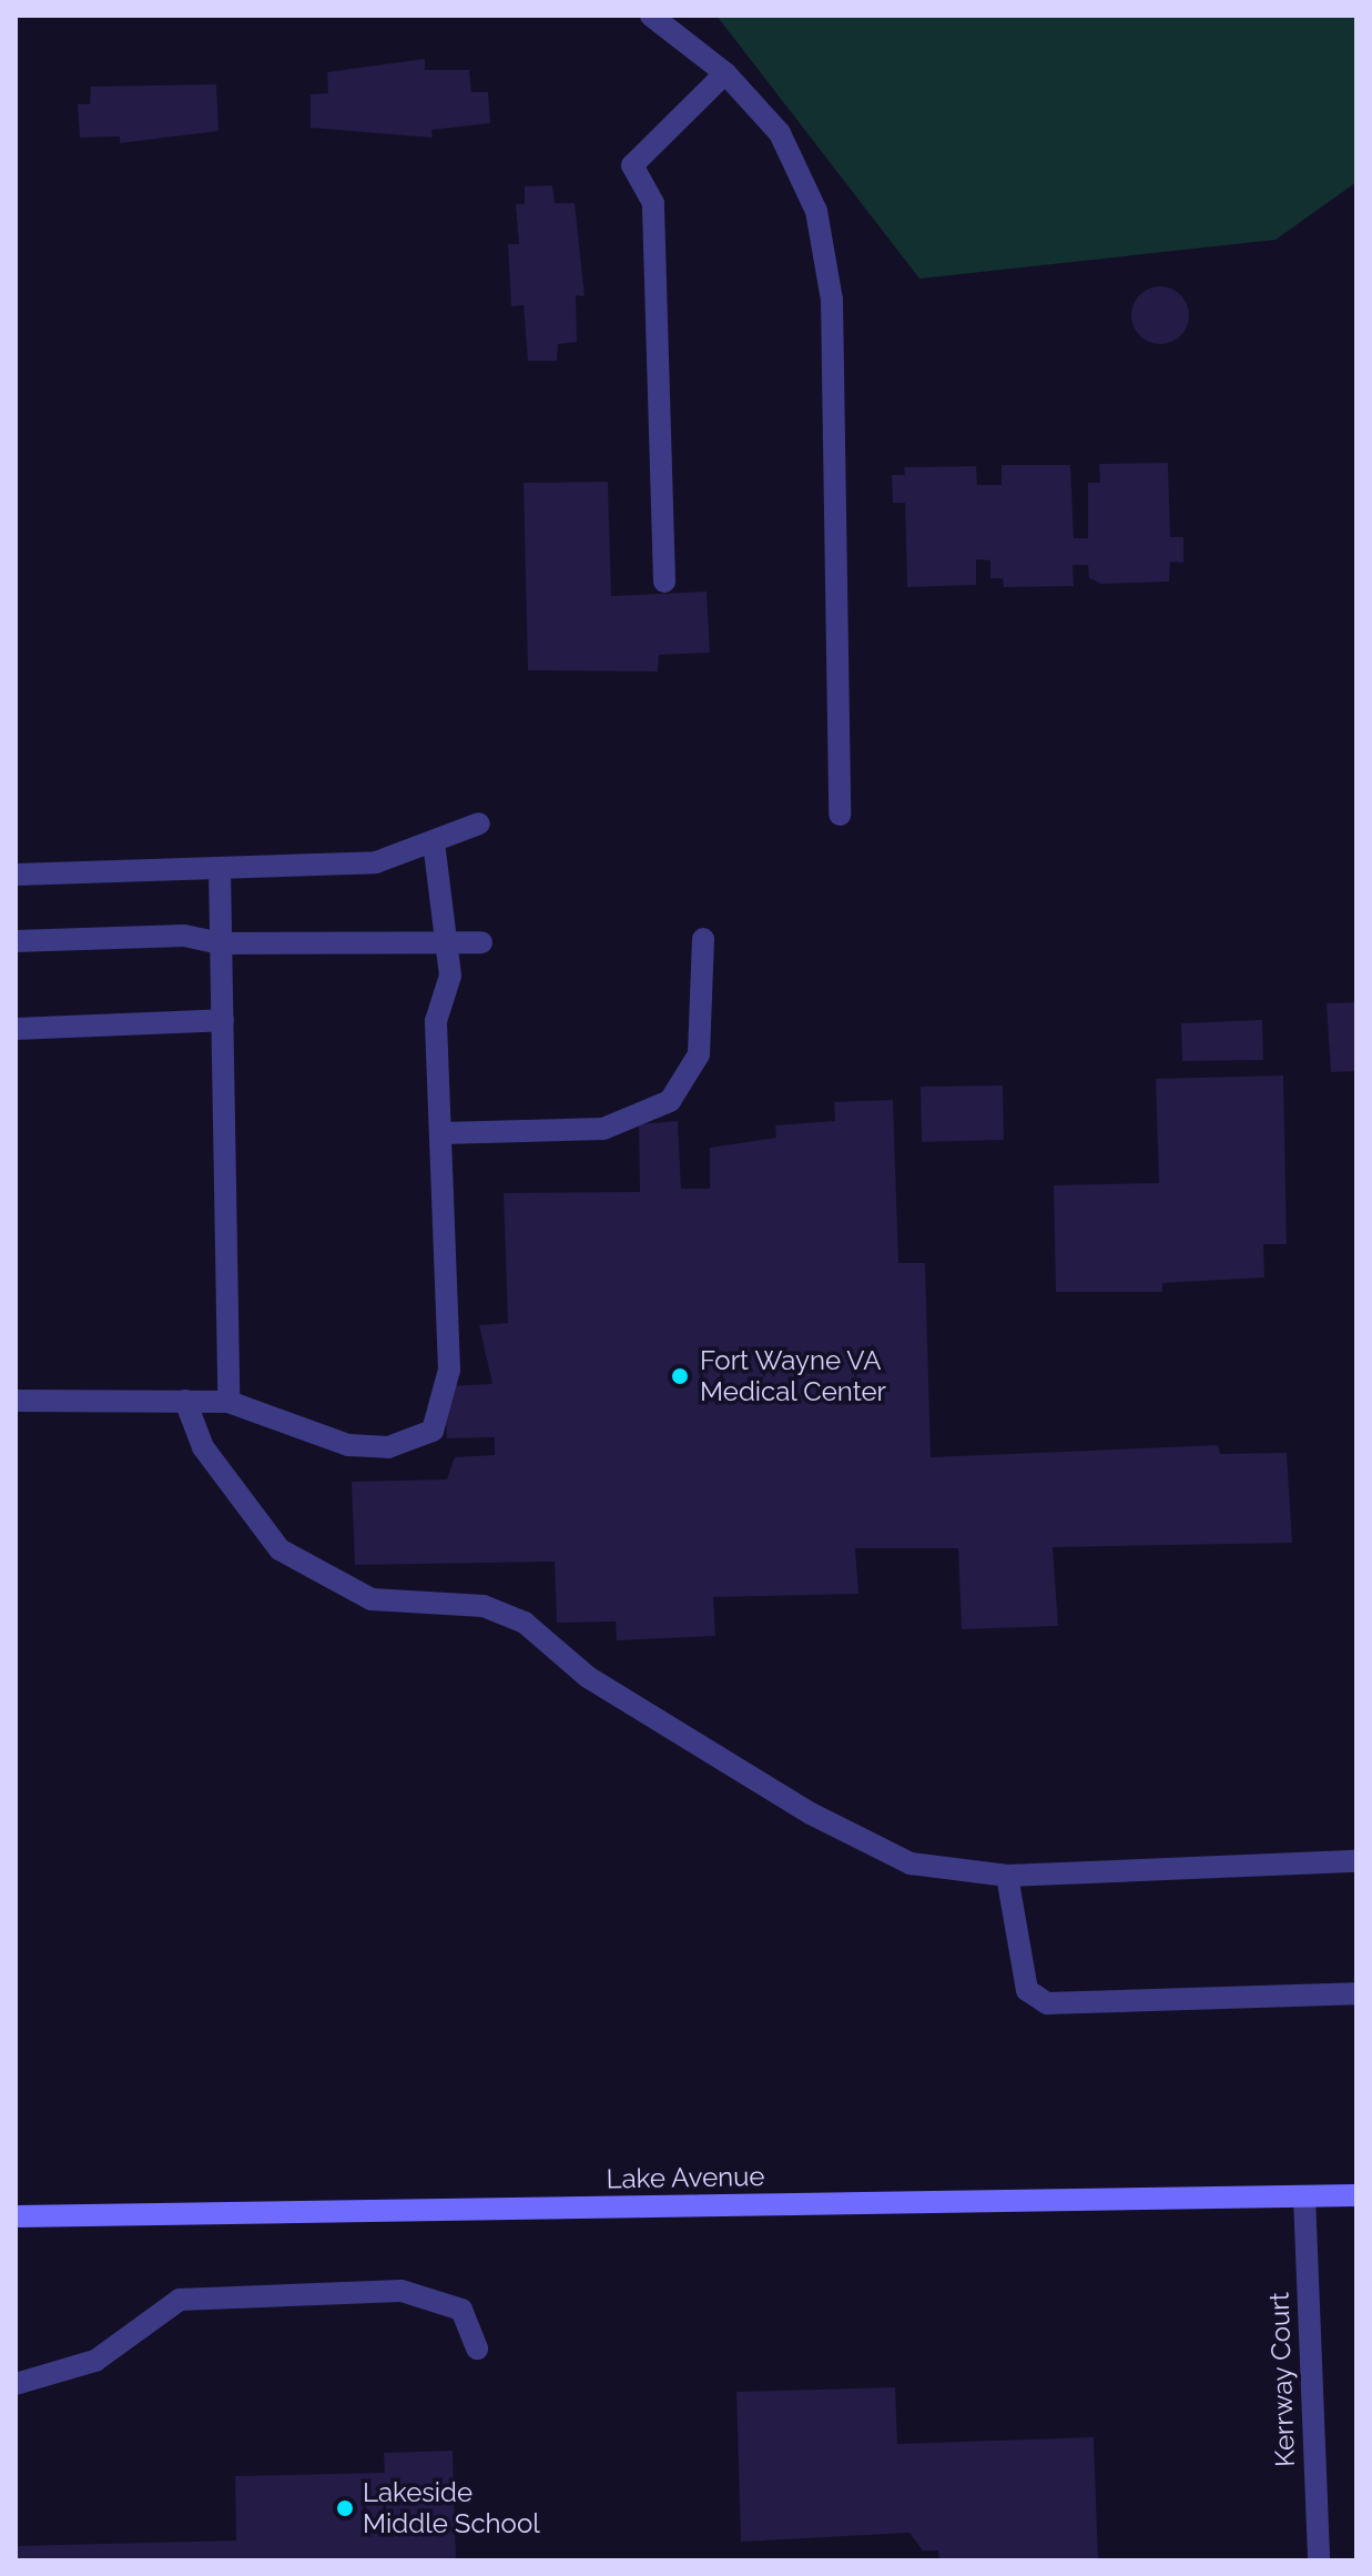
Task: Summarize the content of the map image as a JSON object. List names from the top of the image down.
{
  "streets": {
    "main road": ["Lake Avenue"],
    "street": ["Kerrway Court"]
  },
  "crossings": [
    ["Lake Avenue", "Kerrway Court"]
  ],
  "places": ["Fort Wayne VA Medical Center", "Lakeside Middle School"]
}
